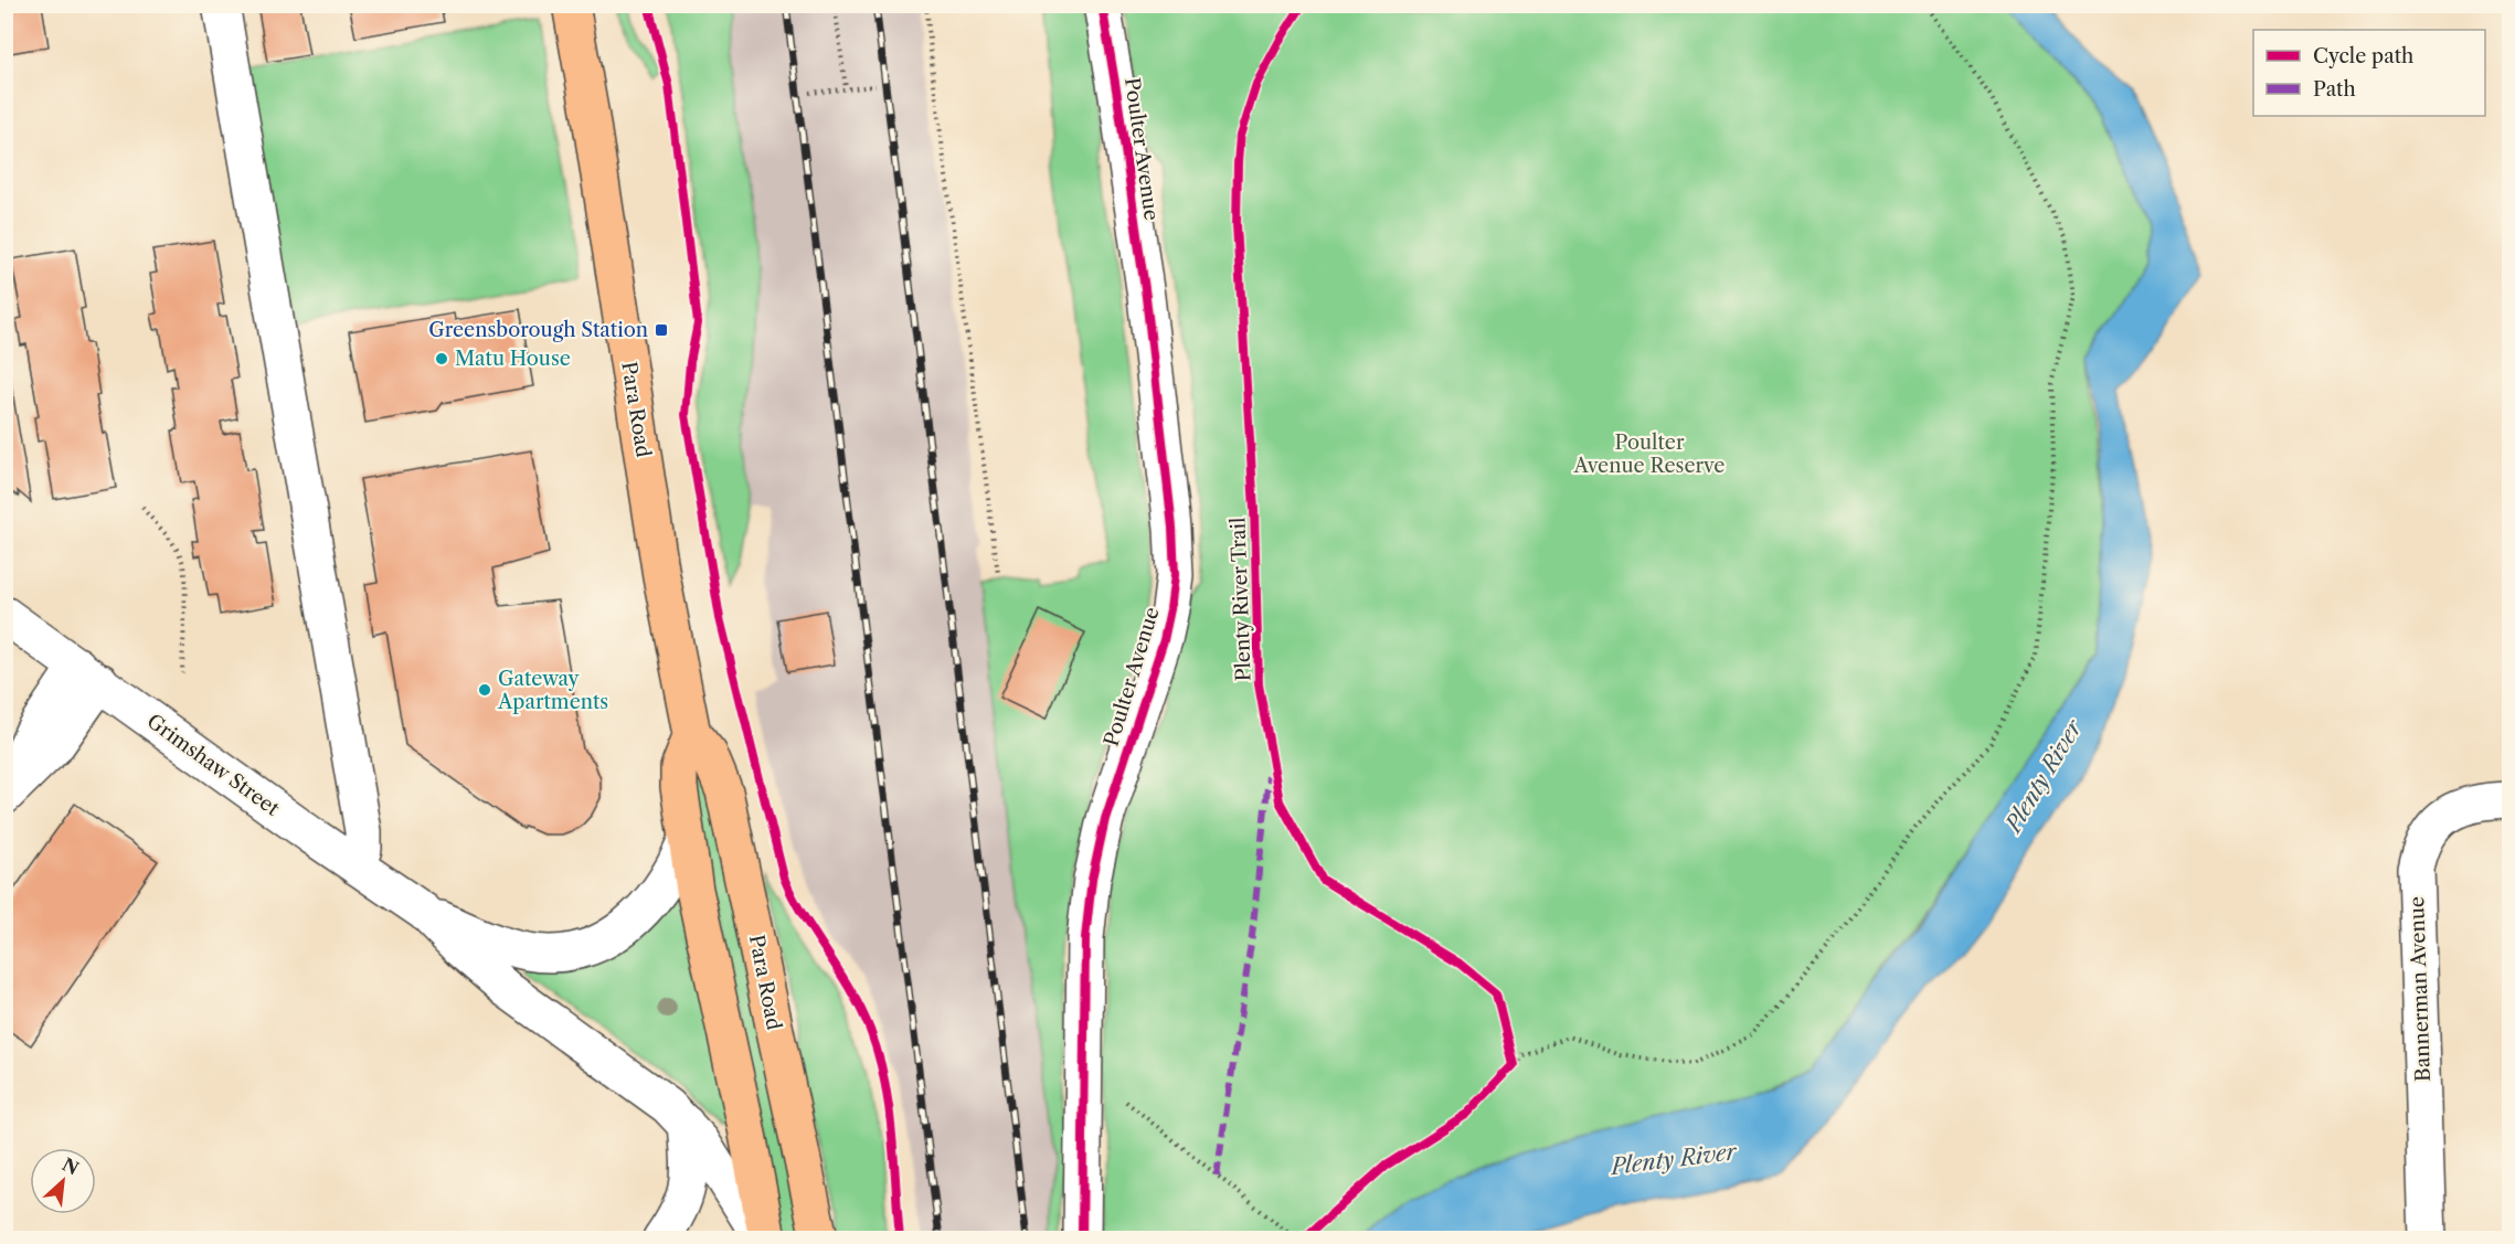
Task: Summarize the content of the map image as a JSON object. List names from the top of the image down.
{
  "streets": {
    "main road": ["Para Road"],
    "street": ["Poulter Avenue", "Grimshaw Street", "Bannerman Avenue"],
    "cycle path": ["Plenty River Trail"]
  },
  "water": ["Plenty River"],
  "parks": ["Poulter Avenue Reserve"],
  "places": {
    "transit": ["Greensborough Station"],
    "other": ["Matu House", "Gateway Apartments"]
  },
  "legend": ["Cycle path", "Path"],
  "north": "top right"
}
